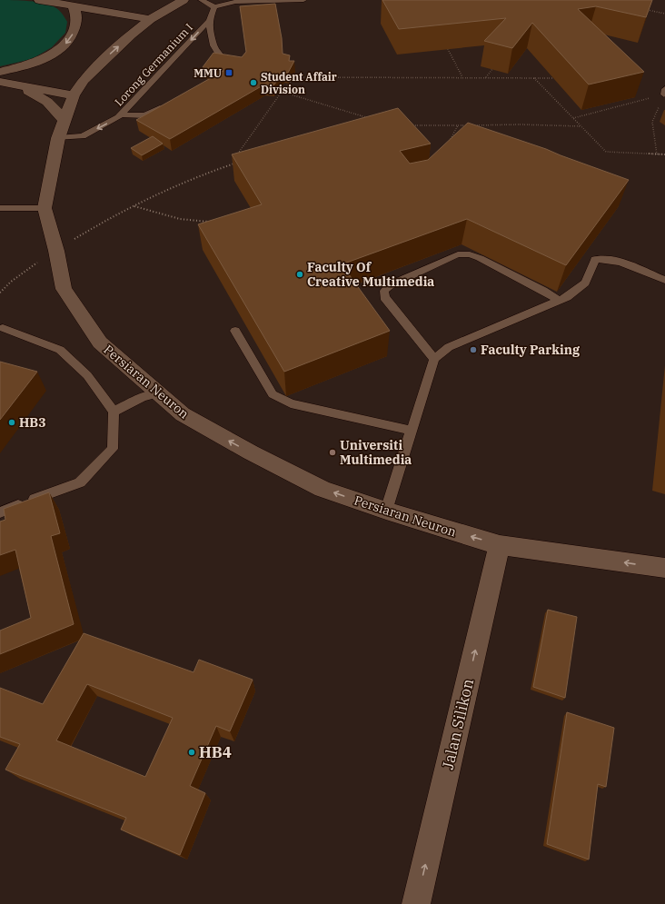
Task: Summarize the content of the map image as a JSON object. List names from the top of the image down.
{
  "streets": {
    "street": ["Persiaran Neuron", "Jalan Silikon"],
    "lane": ["Lorong Germanium I"]
  },
  "crossings": [
    ["Lorong Germanium I", "Persiaran Neuron"],
    ["Persiaran Neuron", "Jalan Silikon"]
  ],
  "one_way": ["Lorong Germanium I", "Jalan Silikon"],
  "places": {
    "transit": ["MMU"],
    "other": [
      "Student Affair Division",
      "Faculty Of Creative Multimedia",
      "Faculty Parking",
      "HB3",
      "Universiti Multimedia",
      "HB4"
    ]
  }
}
